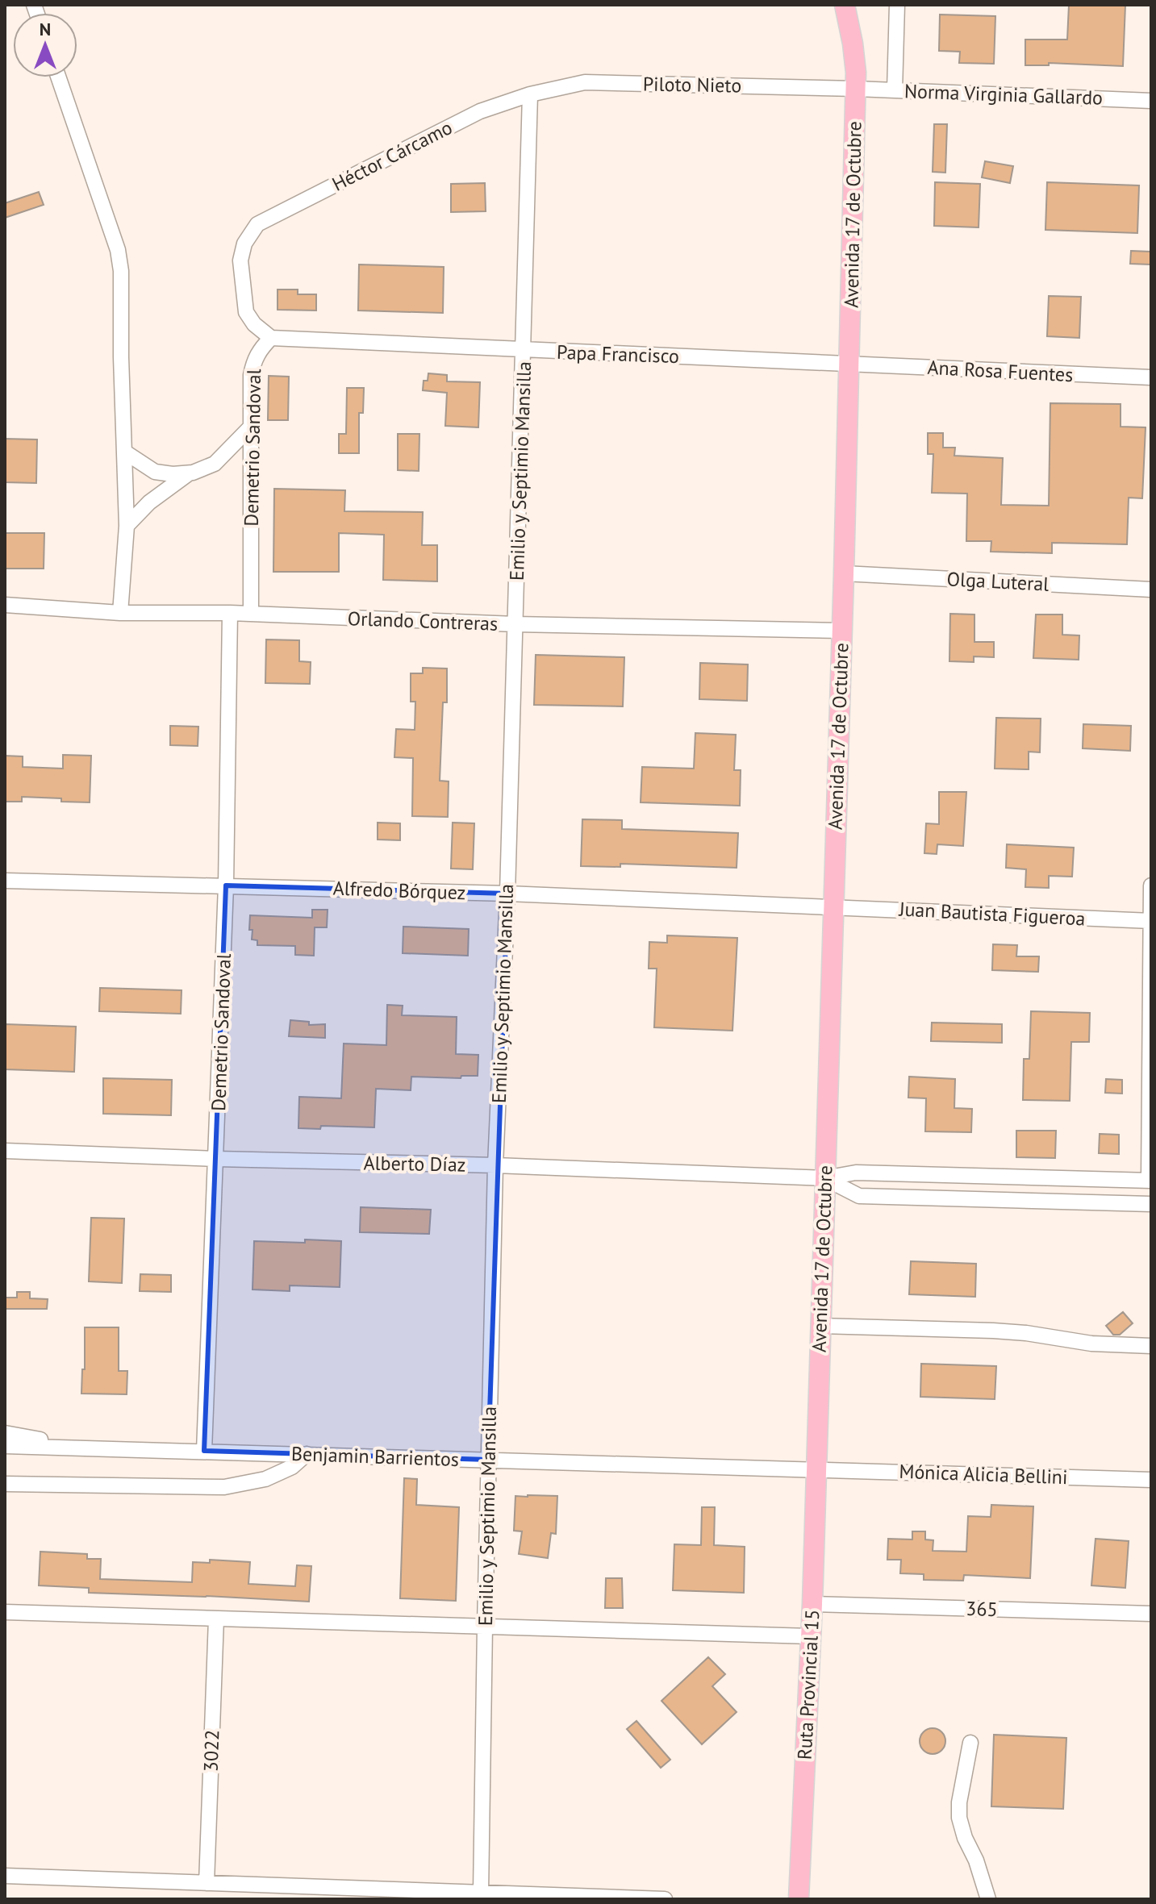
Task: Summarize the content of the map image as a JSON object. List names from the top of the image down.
{
  "streets": {
    "main road": ["Avenida 17 de Octubre", "Ruta Provincial 15"],
    "street": [
      "Piloto Nieto",
      "Norma Virginia Gallardo",
      "Héctor Cárcamo",
      "Papa Francisco",
      "Ana Rosa Fuentes",
      "Demetrio Sandoval",
      "Emilio y Septimio Mansilla",
      "Olga Luteral",
      "Orlando Contreras",
      "Alfredo Bórquez",
      "Juan Bautista Figueroa",
      "Alberto Díaz",
      "Benjamin Barrientos",
      "Mónica Alicia Bellini",
      "365",
      "3022"
    ]
  },
  "crossings": [
    ["Piloto Nieto", "Norma Virginia Gallardo"],
    ["Piloto Nieto", "Héctor Cárcamo"],
    ["Piloto Nieto", "Avenida 17 de Octubre"],
    ["Piloto Nieto", "Emilio y Septimio Mansilla"],
    ["Norma Virginia Gallardo", "Avenida 17 de Octubre"],
    ["Héctor Cárcamo", "Papa Francisco"],
    ["Héctor Cárcamo", "Demetrio Sandoval"],
    ["Héctor Cárcamo", "Emilio y Septimio Mansilla"],
    ["Avenida 17 de Octubre", "Papa Francisco"],
    ["Avenida 17 de Octubre", "Ana Rosa Fuentes"],
    ["Avenida 17 de Octubre", "Olga Luteral"],
    ["Avenida 17 de Octubre", "Orlando Contreras"],
    ["Avenida 17 de Octubre", "Alfredo Bórquez"],
    ["Avenida 17 de Octubre", "Juan Bautista Figueroa"],
    ["Avenida 17 de Octubre", "Alberto Díaz"],
    ["Avenida 17 de Octubre", "Benjamin Barrientos"],
    ["Avenida 17 de Octubre", "Mónica Alicia Bellini"],
    ["Avenida 17 de Octubre", "Ruta Provincial 15"],
    ["Papa Francisco", "Ana Rosa Fuentes"],
    ["Papa Francisco", "Demetrio Sandoval"],
    ["Papa Francisco", "Emilio y Septimio Mansilla"],
    ["Demetrio Sandoval", "Orlando Contreras"],
    ["Demetrio Sandoval", "Alfredo Bórquez"],
    ["Demetrio Sandoval", "Alberto Díaz"],
    ["Demetrio Sandoval", "Benjamin Barrientos"],
    ["Emilio y Septimio Mansilla", "Orlando Contreras"],
    ["Emilio y Septimio Mansilla", "Alfredo Bórquez"],
    ["Emilio y Septimio Mansilla", "Alberto Díaz"],
    ["Emilio y Septimio Mansilla", "Benjamin Barrientos"],
    ["Alfredo Bórquez", "Juan Bautista Figueroa"],
    ["Benjamin Barrientos", "Mónica Alicia Bellini"],
    ["Benjamin Barrientos", "Ruta Provincial 15"],
    ["Mónica Alicia Bellini", "Ruta Provincial 15"],
    ["365", "Ruta Provincial 15"]
  ],
  "north": "top"
}
